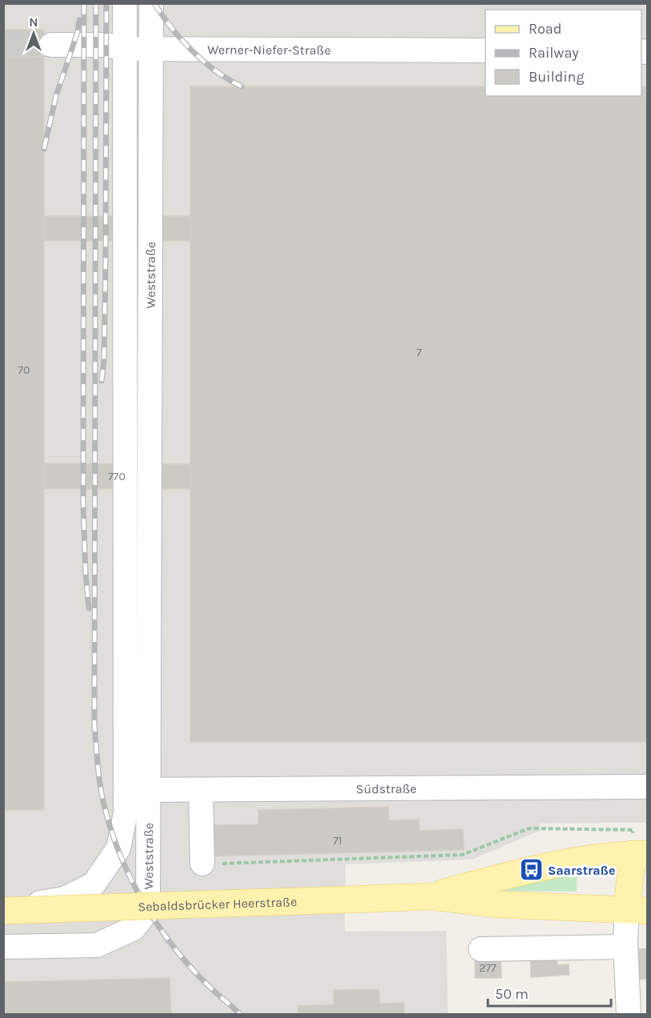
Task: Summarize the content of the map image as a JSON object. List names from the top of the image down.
{
  "streets": {
    "main road": ["Sebaldsbrücker Heerstraße"],
    "street": ["Werner-Niefer-Straße", "Weststraße", "Südstraße"]
  },
  "crossings": [
    ["Werner-Niefer-Straße", "Weststraße"],
    ["Weststraße", "Südstraße"],
    ["Weststraße", "Sebaldsbrücker Heerstraße"]
  ],
  "places": {
    "bus stop": ["Saarstraße"]
  },
  "house_numbers": [
    "7",
    "70",
    "770",
    "71",
    "277"
  ],
  "legend": ["Road", "Railway", "Building"],
  "scale_bar": "50 m",
  "north": "top"
}
